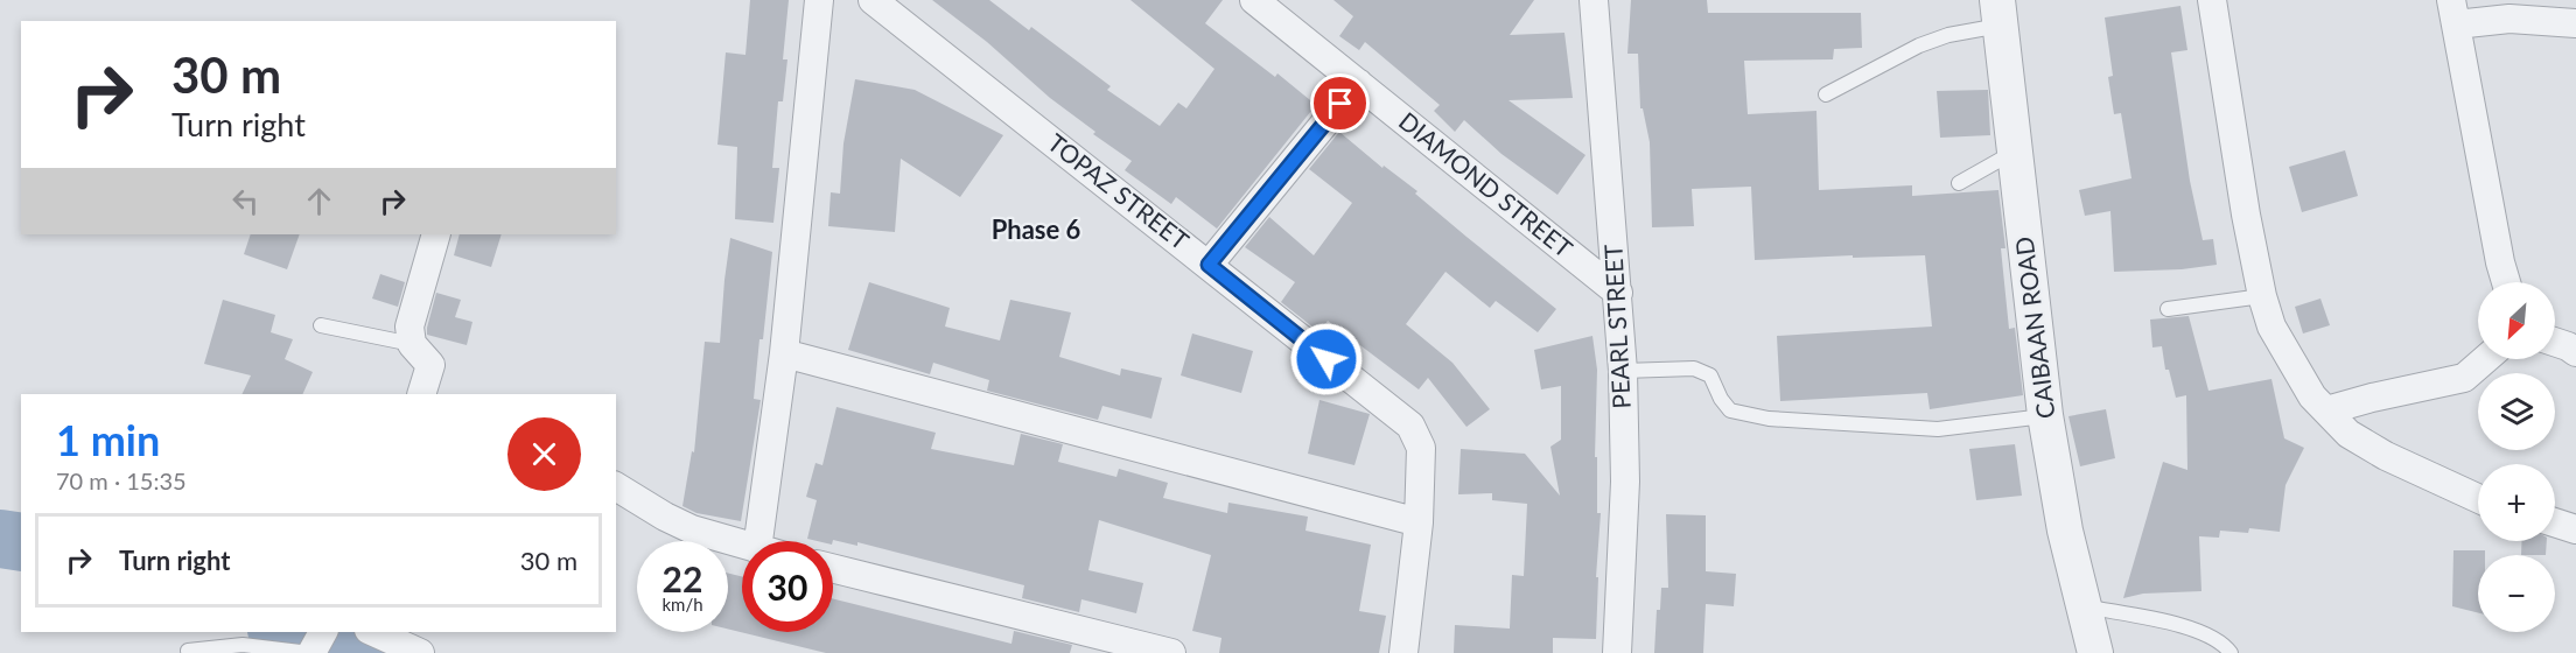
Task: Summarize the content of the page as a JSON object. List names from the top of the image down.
{
  "streets": {
    "street": [
      "DIAMOND STREET",
      "TOPAZ STREET",
      "PEARL STREET",
      "CAIBAAN ROAD"
    ]
  },
  "crossings": [
    ["DIAMOND STREET", "PEARL STREET"]
  ],
  "districts": ["Phase 6"],
  "north": "bottom left",
  "page": {
    "turn": ["30 m", "Turn right"],
    "map_buttons": ["+", "−"],
    "heading": ["1 min", "70 m · 15:35"],
    "list": [
      {
        "name": "Turn right",
        "value": "30 m"
      }
    ],
    "speed": "22 km/h",
    "limit": "30"
  }
}
